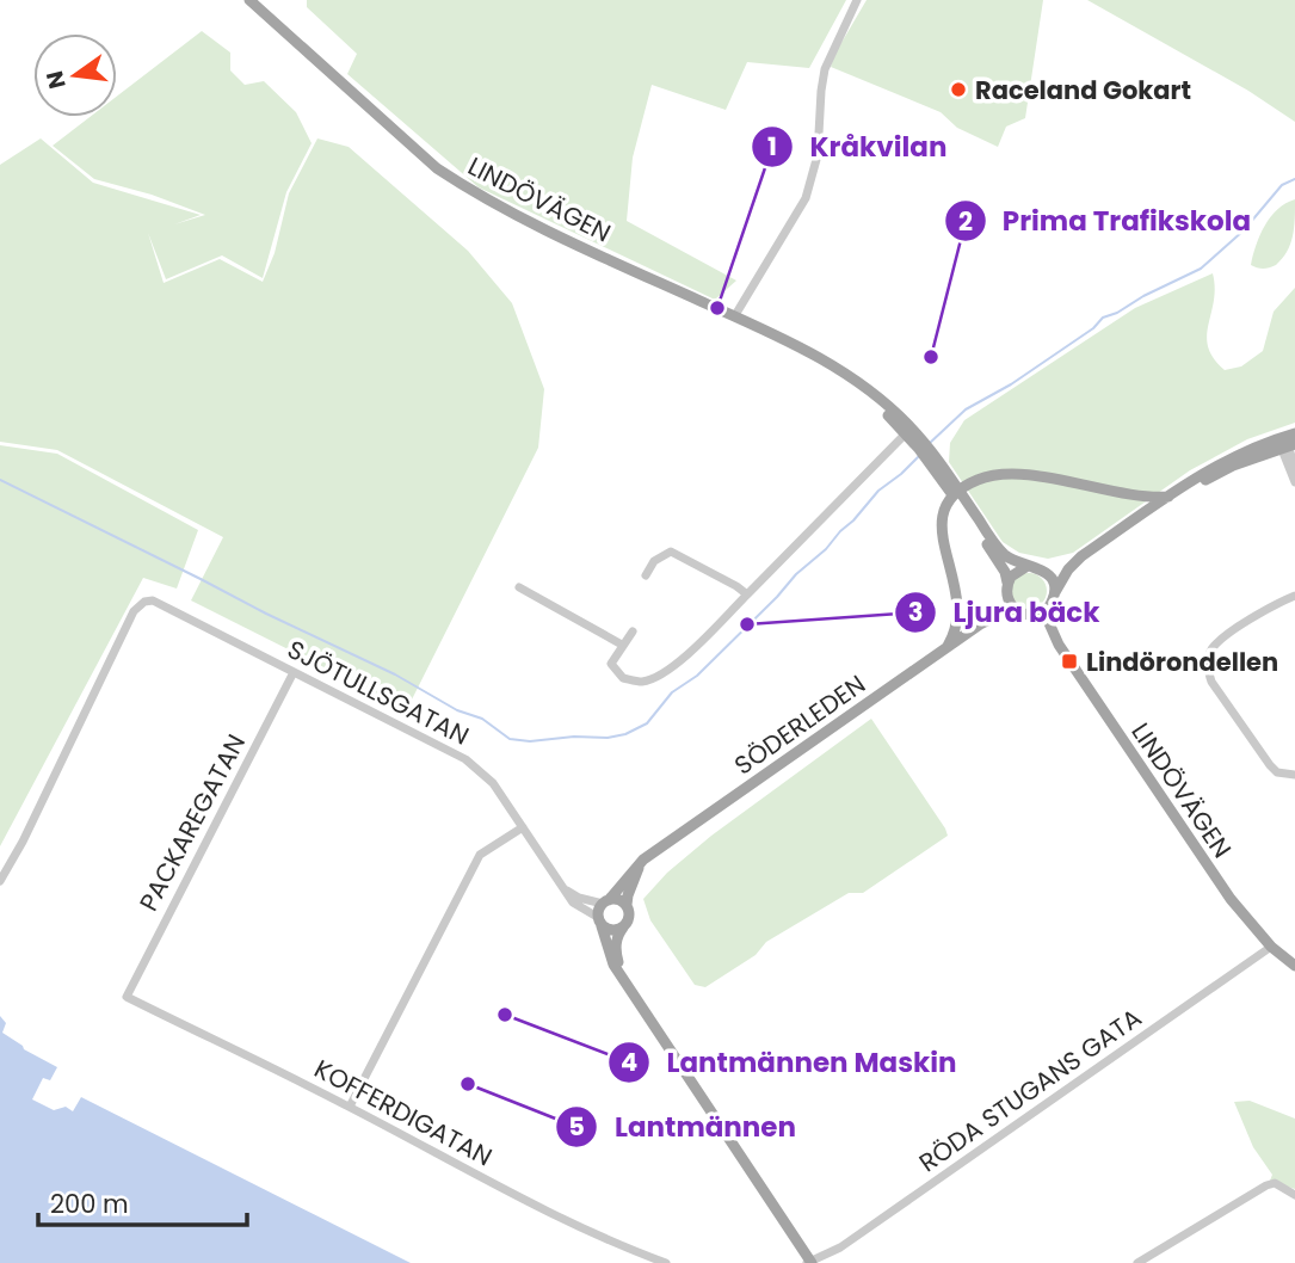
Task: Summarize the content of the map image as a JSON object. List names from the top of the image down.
{
  "streets": {
    "main road": ["LINDÖVÄGEN", "SÖDERLEDEN"],
    "street": [
      "SJÖTULLSGATAN",
      "PACKAREGATAN",
      "RÖDA STUGANS GATA",
      "KOFFERDIGATAN"
    ]
  },
  "crossings": [
    ["LINDÖVÄGEN", "SÖDERLEDEN"],
    ["LINDÖVÄGEN", "RÖDA STUGANS GATA"],
    ["SJÖTULLSGATAN", "SÖDERLEDEN"],
    ["SJÖTULLSGATAN", "PACKAREGATAN"],
    ["PACKAREGATAN", "KOFFERDIGATAN"]
  ],
  "places": {
    "other": [
      "Raceland Gokart",
      "Kråkvilan",
      "Prima Trafikskola",
      "Ljura bäck",
      "Lantmännen Maskin",
      "Lantmännen"
    ],
    "transit": ["Lindörondellen"]
  },
  "scale_bar": "200 m",
  "north": "left"
}
